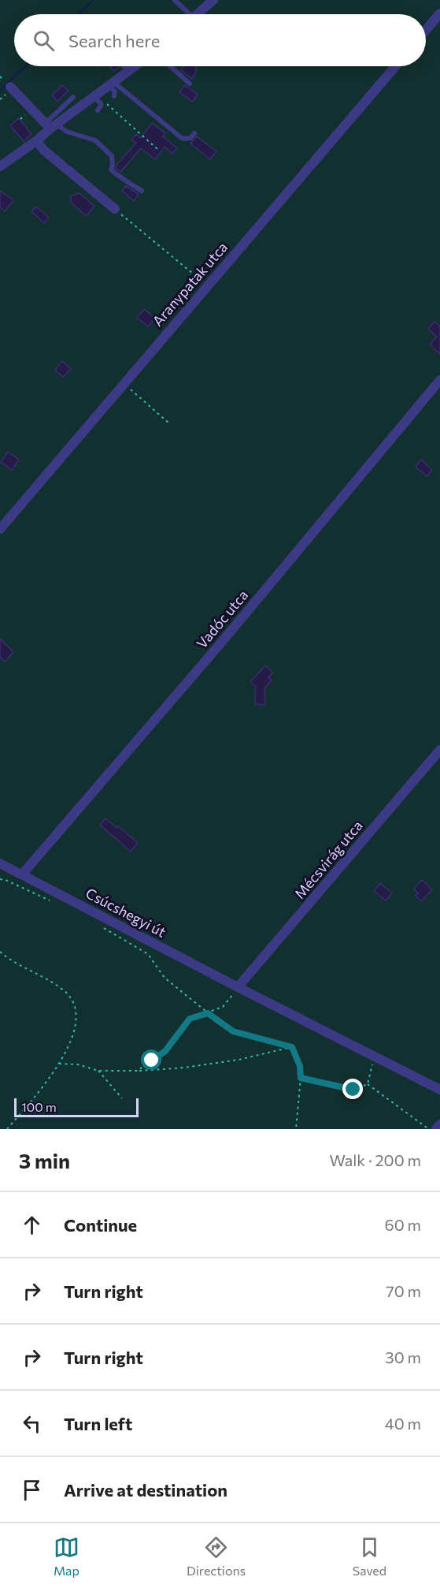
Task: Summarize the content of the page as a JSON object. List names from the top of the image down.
{
  "streets": {
    "street": [
      "Aranypatak utca",
      "Vadóc utca",
      "Mécsvirág utca",
      "Csúcshegyi út"
    ]
  },
  "crossings": [
    ["Vadóc utca", "Csúcshegyi út"],
    ["Mécsvirág utca", "Csúcshegyi út"]
  ],
  "scale_bar": "100 m",
  "page": {
    "search": "Search here",
    "scale": "100 m",
    "heading": ["3 min", "Walk · 200 m"],
    "list": [
      ["Continue", "60 m"],
      ["Turn right", "70 m"],
      ["Turn right", "30 m"],
      ["Turn left", "40 m"],
      "Arrive at destination"
    ],
    "nav": ["Map", "Directions", "Saved"]
  }
}
